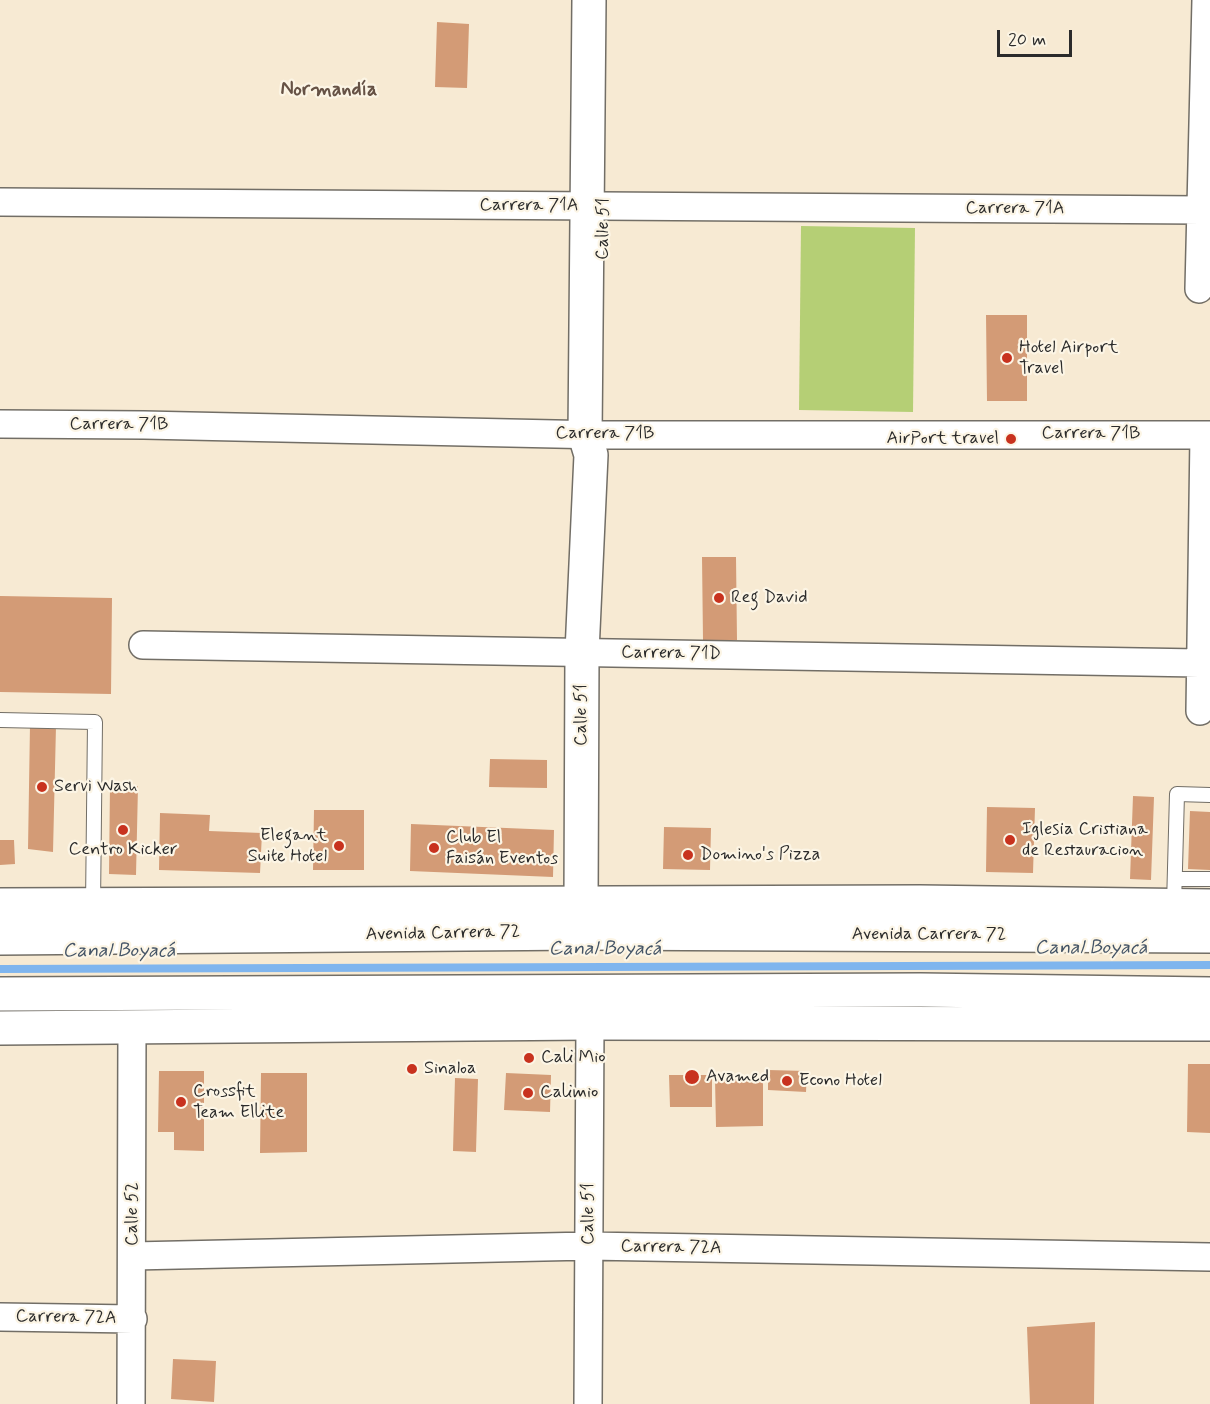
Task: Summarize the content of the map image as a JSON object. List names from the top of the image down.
{
  "streets": {
    "main road": ["Calle 51", "Avenida Carrera 72"],
    "street": [
      "Carrera 71A",
      "Carrera 71B",
      "Carrera 71D",
      "Calle 52",
      "Carrera 72A"
    ]
  },
  "crossings": [
    ["Carrera 71A", "Calle 51"],
    ["Calle 51", "Carrera 71B"],
    ["Calle 51", "Carrera 71D"],
    ["Calle 51", "Avenida Carrera 72"],
    ["Calle 51", "Carrera 72A"],
    ["Calle 52", "Carrera 72A"]
  ],
  "districts": ["Normandía"],
  "water": ["Canal Boyacá"],
  "places": [
    "Hotel Airport Travel",
    "AirPort travel",
    "Reg David",
    "Servi Wash",
    "Centro Kicker",
    "Iglesia Cristiana de Restauracion",
    "Elegant Suite Hotel",
    "Club El Faisán Eventos",
    "Domino's Pizza",
    "Cali Mio",
    "Sinaloa",
    "Avamed",
    "Econo Hotel",
    "Calimio",
    "Crossfit Team Ellite"
  ],
  "scale_bar": "20 m"
}
